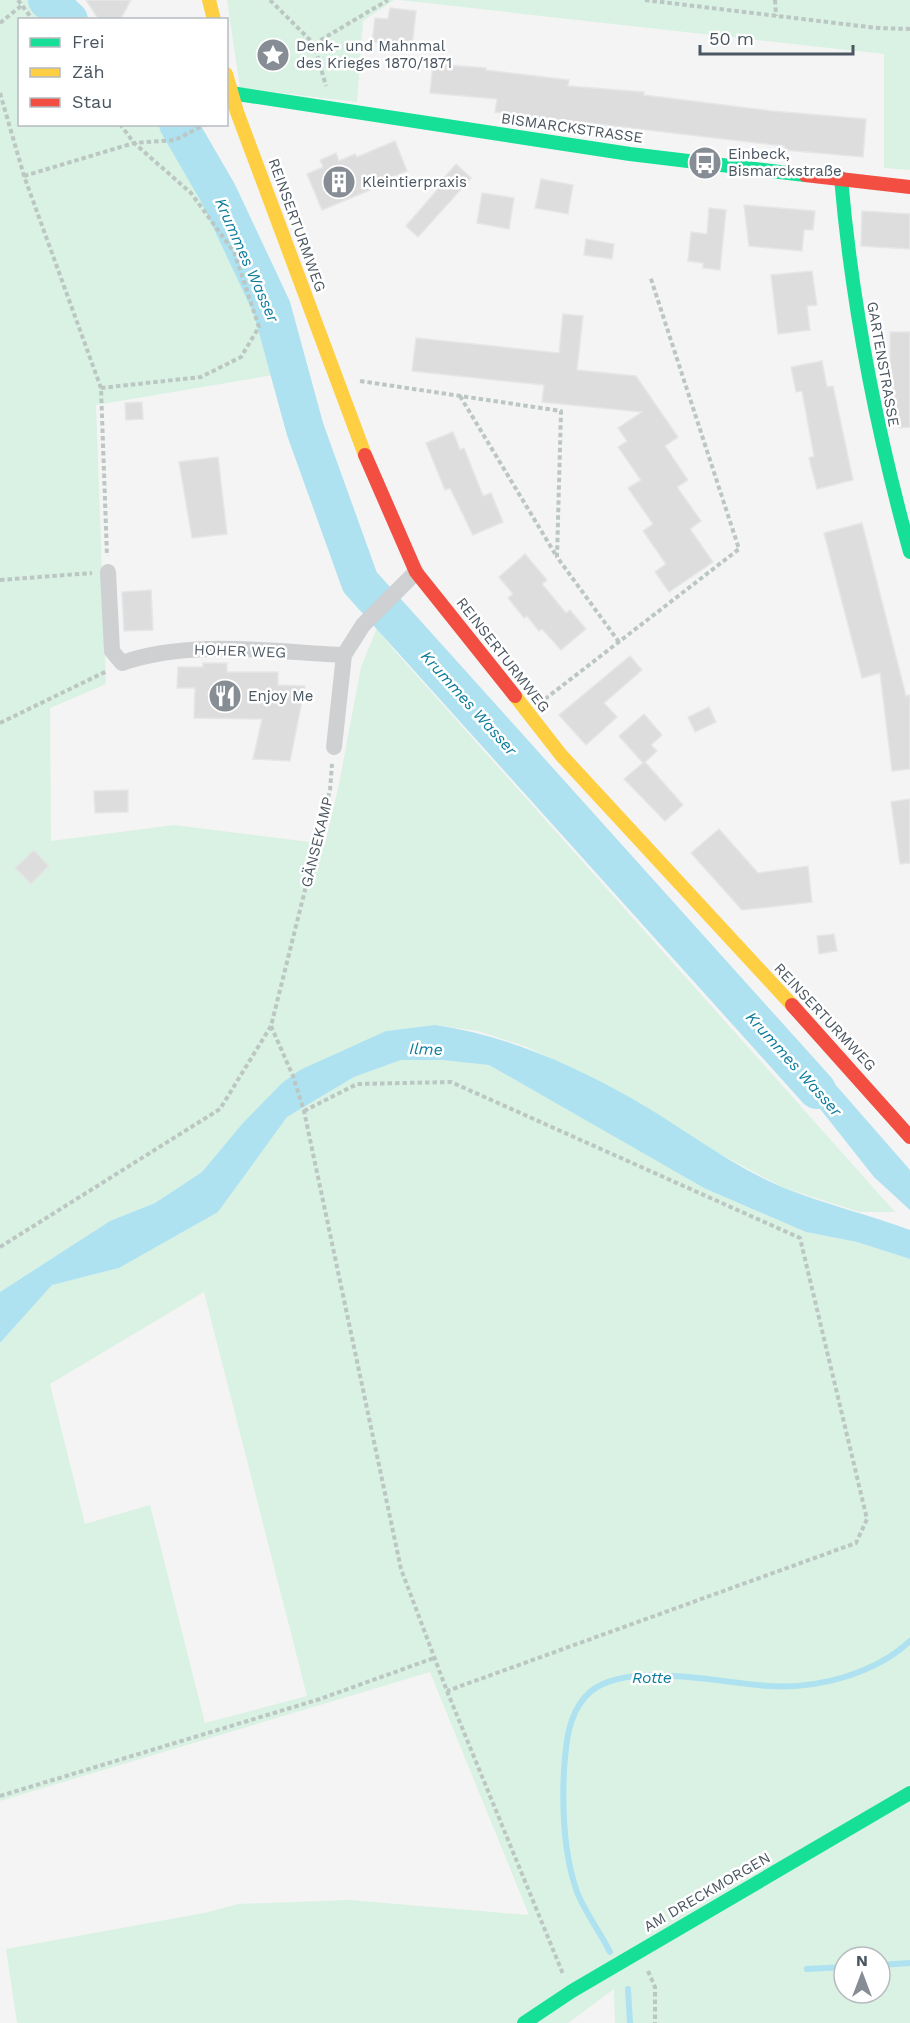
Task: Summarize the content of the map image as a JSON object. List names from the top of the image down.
{
  "streets": {
    "street": [
      "BISMARCKSTRASSE",
      "REINSERTURMWEG",
      "GARTENSTRASSE",
      "HOHER WEG",
      "AM DRECKMORGEN"
    ],
    "path": ["GÄNSEKAMP"]
  },
  "crossings": [
    ["BISMARCKSTRASSE", "REINSERTURMWEG"],
    ["BISMARCKSTRASSE", "GARTENSTRASSE"]
  ],
  "water": ["Krummes Wasser", "Ilme", "Rotte"],
  "places": {
    "place": ["Denk- und Mahnmal des Krieges 1870/1871"],
    "bus stop": ["Einbeck, Bismarckstraße"],
    "building": ["Kleintierpraxis"],
    "restaurant": ["Enjoy Me"]
  },
  "legend": ["Frei", "Zäh", "Stau"],
  "scale_bar": "50 m",
  "north": "top"
}
